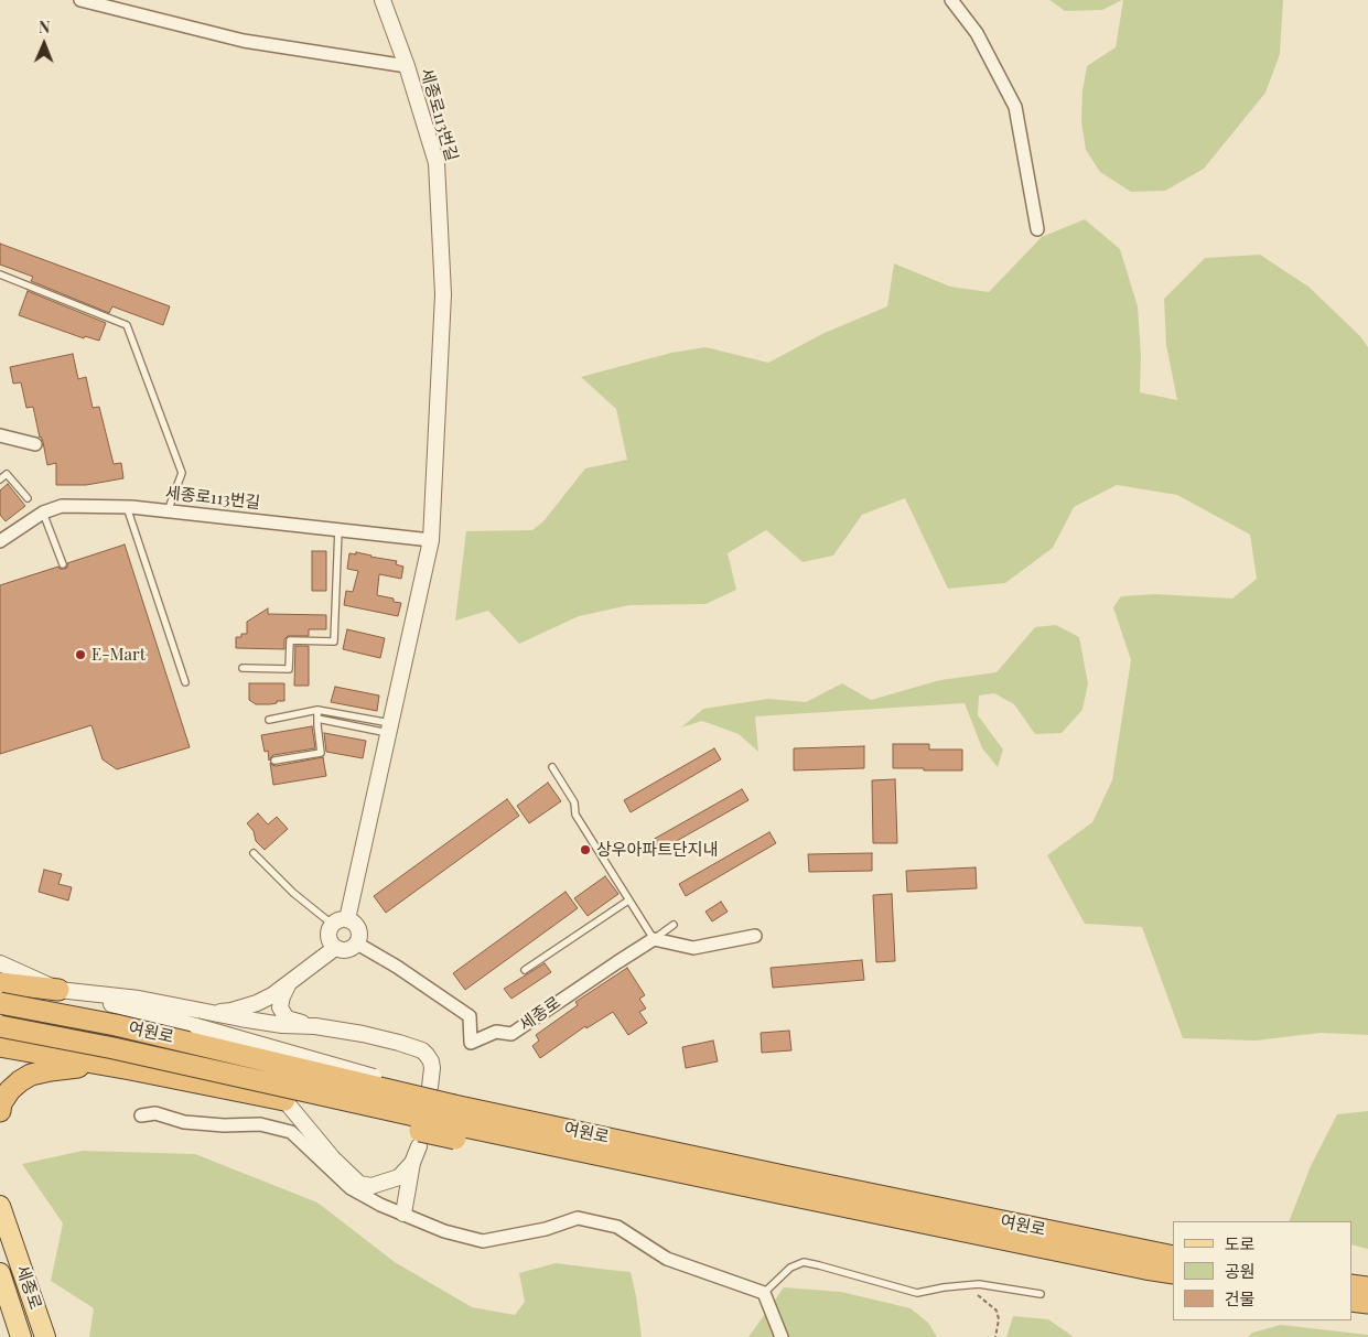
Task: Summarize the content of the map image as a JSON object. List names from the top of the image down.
{
  "streets": {
    "highway": ["여원로"],
    "main road": ["세종로"],
    "street": ["세종로113번길"]
  },
  "crossings": [
    ["세종로113번길", "세종로"]
  ],
  "places": ["E-Mart", "상우아파트단지내"],
  "legend": ["도로", "공원", "건물"],
  "north": "top"
}
